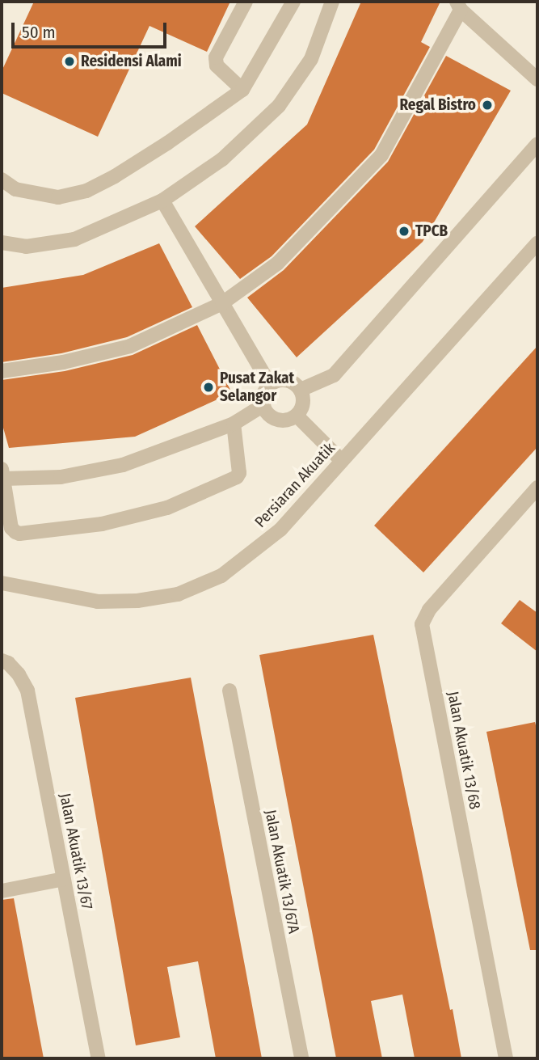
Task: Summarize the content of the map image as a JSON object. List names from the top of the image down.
{
  "streets": {
    "street": [
      "Persiaran Akuatik",
      "Jalan Akuatik 13/68",
      "Jalan Akuatik 13/67",
      "Jalan Akuatik 13/67A"
    ]
  },
  "places": [
    "Residensi Alami",
    "Regal Bistro",
    "TPCB",
    "Pusat Zakat Selangor"
  ],
  "scale_bar": "50 m"
}
